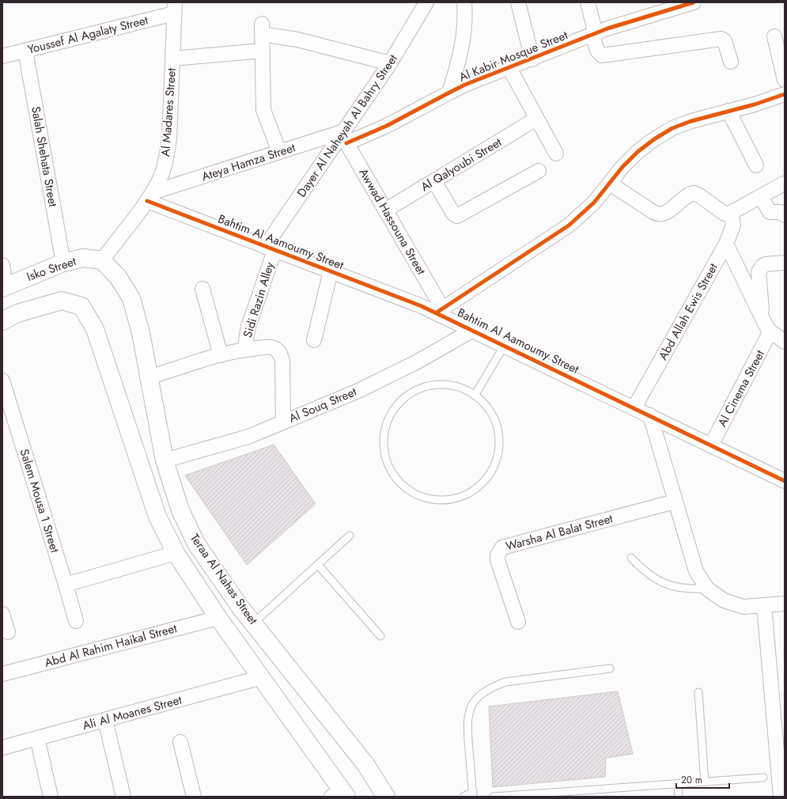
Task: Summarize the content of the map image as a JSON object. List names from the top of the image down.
{
  "streets": {
    "main road": ["Isko Street", "Teraa Al Nahas Street"],
    "street": [
      "Youssef Al Agalaty Street",
      "Al Kabir Mosque Street",
      "Al Madares Street",
      "Dayer Al Naheyah Al Bahry Street",
      "Salah Shehata Street",
      "Ateya Hamza Street",
      "Al Qalyoubi Street",
      "Awwad Hassouna Street",
      "Bahtim Al Aamoumy Street",
      "Sidi Razin Alley",
      "Abd Allah Ewis Street",
      "Al Cinema Street",
      "Al Souq Street",
      "Salem Mousa 1 Street",
      "Warsha Al Balat Street",
      "Abd Al Rahim Haikal Street",
      "Ali Al Moanes Street"
    ]
  },
  "crossings": [
    ["Youssef Al Agalaty Street", "Al Madares Street"],
    ["Youssef Al Agalaty Street", "Salah Shehata Street"],
    ["Al Kabir Mosque Street", "Dayer Al Naheyah Al Bahry Street"],
    ["Al Kabir Mosque Street", "Ateya Hamza Street"],
    ["Al Kabir Mosque Street", "Awwad Hassouna Street"],
    ["Al Madares Street", "Ateya Hamza Street"],
    ["Al Madares Street", "Bahtim Al Aamoumy Street"],
    ["Al Madares Street", "Isko Street"],
    ["Al Madares Street", "Teraa Al Nahas Street"],
    ["Dayer Al Naheyah Al Bahry Street", "Ateya Hamza Street"],
    ["Dayer Al Naheyah Al Bahry Street", "Awwad Hassouna Street"],
    ["Dayer Al Naheyah Al Bahry Street", "Bahtim Al Aamoumy Street"],
    ["Dayer Al Naheyah Al Bahry Street", "Sidi Razin Alley"],
    ["Salah Shehata Street", "Isko Street"],
    ["Ateya Hamza Street", "Awwad Hassouna Street"],
    ["Ateya Hamza Street", "Bahtim Al Aamoumy Street"],
    ["Al Qalyoubi Street", "Awwad Hassouna Street"],
    ["Awwad Hassouna Street", "Bahtim Al Aamoumy Street"],
    ["Bahtim Al Aamoumy Street", "Sidi Razin Alley"],
    ["Bahtim Al Aamoumy Street", "Abd Allah Ewis Street"],
    ["Bahtim Al Aamoumy Street", "Al Cinema Street"],
    ["Bahtim Al Aamoumy Street", "Al Souq Street"],
    ["Isko Street", "Teraa Al Nahas Street"],
    ["Al Souq Street", "Teraa Al Nahas Street"],
    ["Teraa Al Nahas Street", "Abd Al Rahim Haikal Street"],
    ["Teraa Al Nahas Street", "Ali Al Moanes Street"]
  ],
  "scale_bar": "20 m"
}
